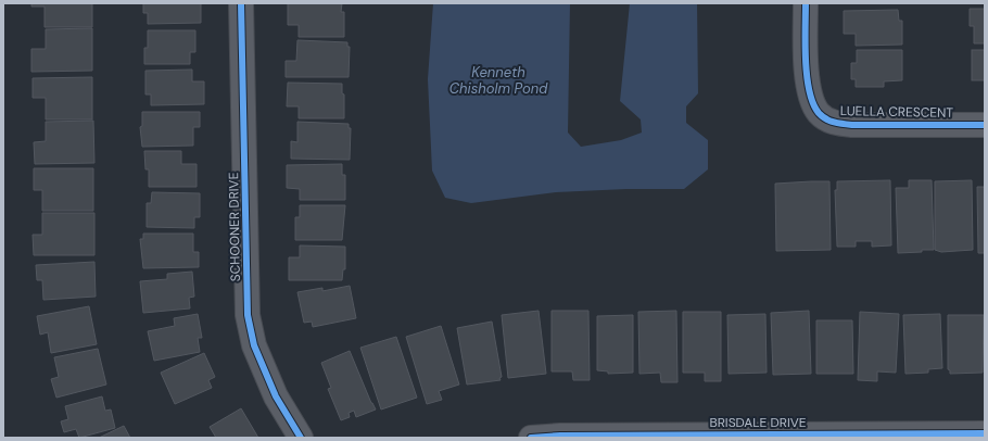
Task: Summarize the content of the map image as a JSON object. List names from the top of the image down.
{
  "streets": {
    "street": ["LUELLA CRESCENT", "SCHOONER DRIVE", "BRISDALE DRIVE"]
  },
  "water": ["Kenneth Chisholm Pond"]
}
